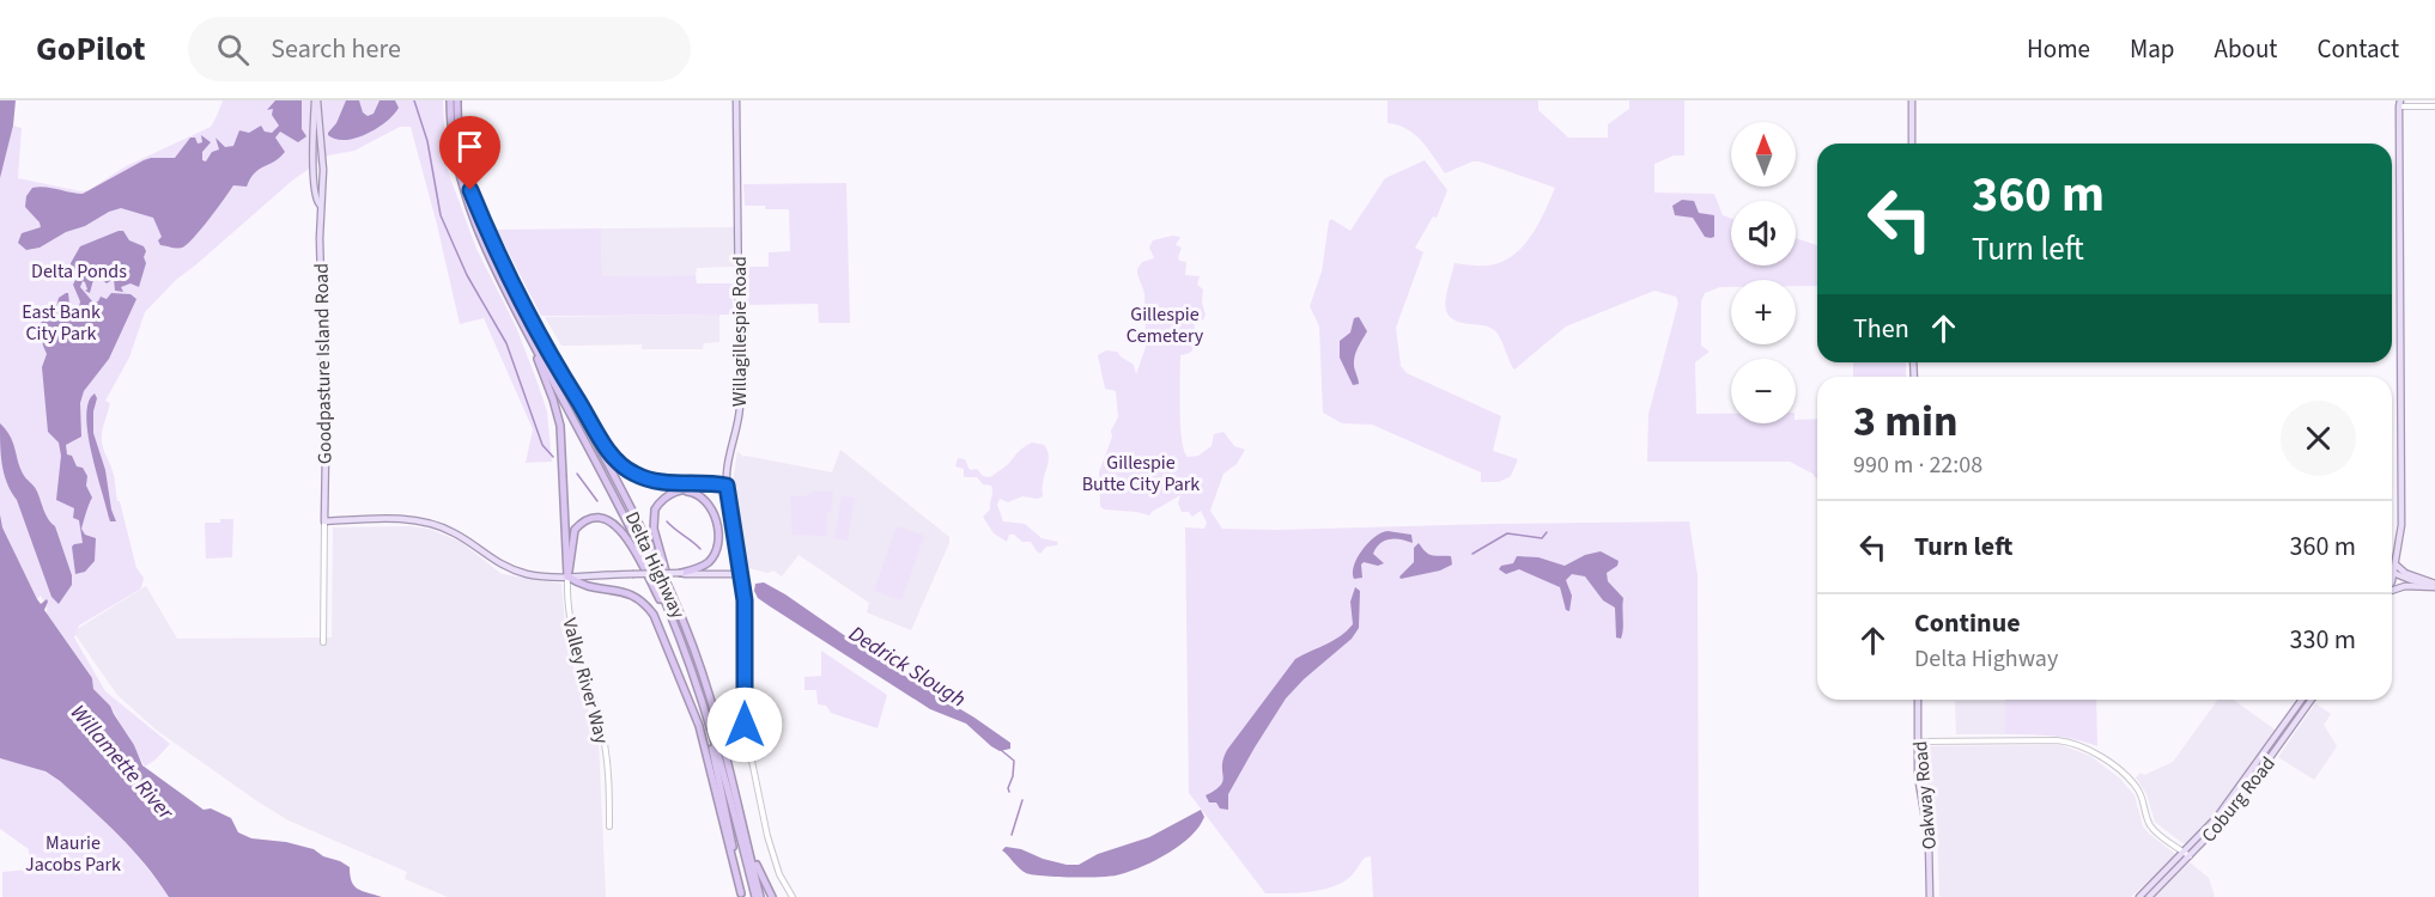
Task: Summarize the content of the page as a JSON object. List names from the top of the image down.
{
  "streets": {
    "highway": ["Delta Highway"],
    "main road": [
      "Willagillespie Road",
      "Goodpasture Island Road",
      "Oakway Road",
      "Coburg Road"
    ],
    "street": ["Valley River Way"]
  },
  "water": ["Dedrick Slough", "Willamette River"],
  "parks": [
    "Delta Ponds",
    "East Bank City Park",
    "Gillespie Cemetery",
    "Gillespie Butte City Park",
    "Maurie Jacobs Park"
  ],
  "north": "top",
  "page": {
    "header": "GoPilot",
    "search": "Search here",
    "nav": [
      "Home",
      "Map",
      "About",
      "Contact"
    ],
    "map_buttons": ["+", "−"],
    "turn": ["360 m", "Turn left"],
    "then": "Then",
    "heading": ["3 min", "990 m · 22:08"],
    "list": [
      {
        "name": "Turn left",
        "value": "360 m"
      },
      {
        "name": "Continue",
        "note": "Delta Highway",
        "value": "330 m"
      }
    ]
  }
}
